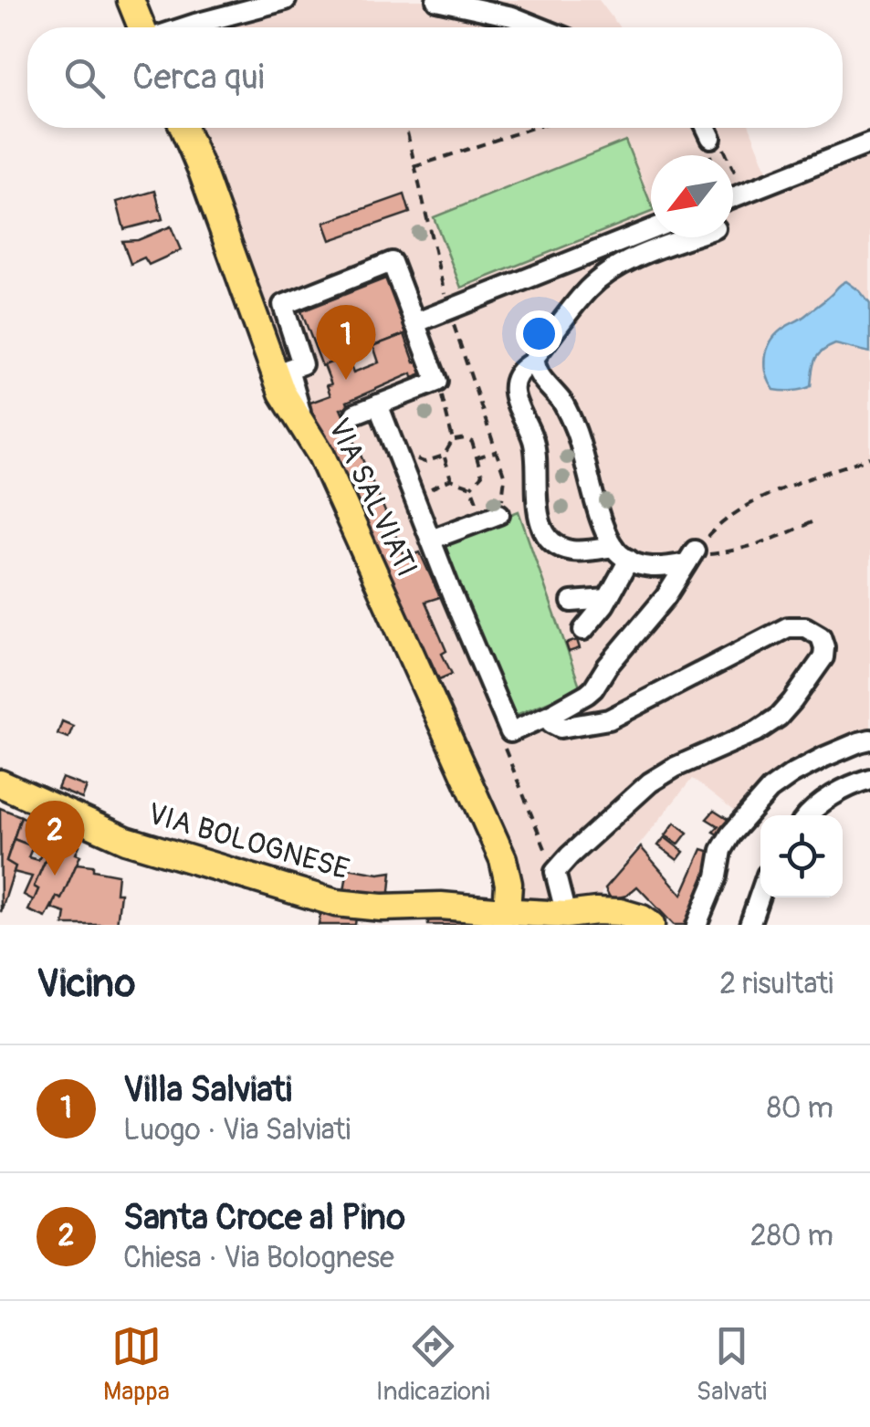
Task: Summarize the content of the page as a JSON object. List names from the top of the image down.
{
  "streets": {
    "main road": ["VIA SALVIATI", "VIA BOLOGNESE"]
  },
  "crossings": [
    ["VIA SALVIATI", "VIA BOLOGNESE"]
  ],
  "north": "bottom left",
  "page": {
    "search": "Cerca qui",
    "pins": ["1", "2"],
    "heading": ["Vicino", "2 risultati"],
    "list": [
      {
        "mark": "1",
        "name": "Villa Salviati",
        "note": "Luogo · Via Salviati",
        "value": "80 m"
      },
      {
        "mark": "2",
        "name": "Santa Croce al Pino",
        "note": "Chiesa · Via Bolognese",
        "value": "280 m"
      }
    ],
    "nav": ["Mappa", "Indicazioni", "Salvati"]
  }
}
